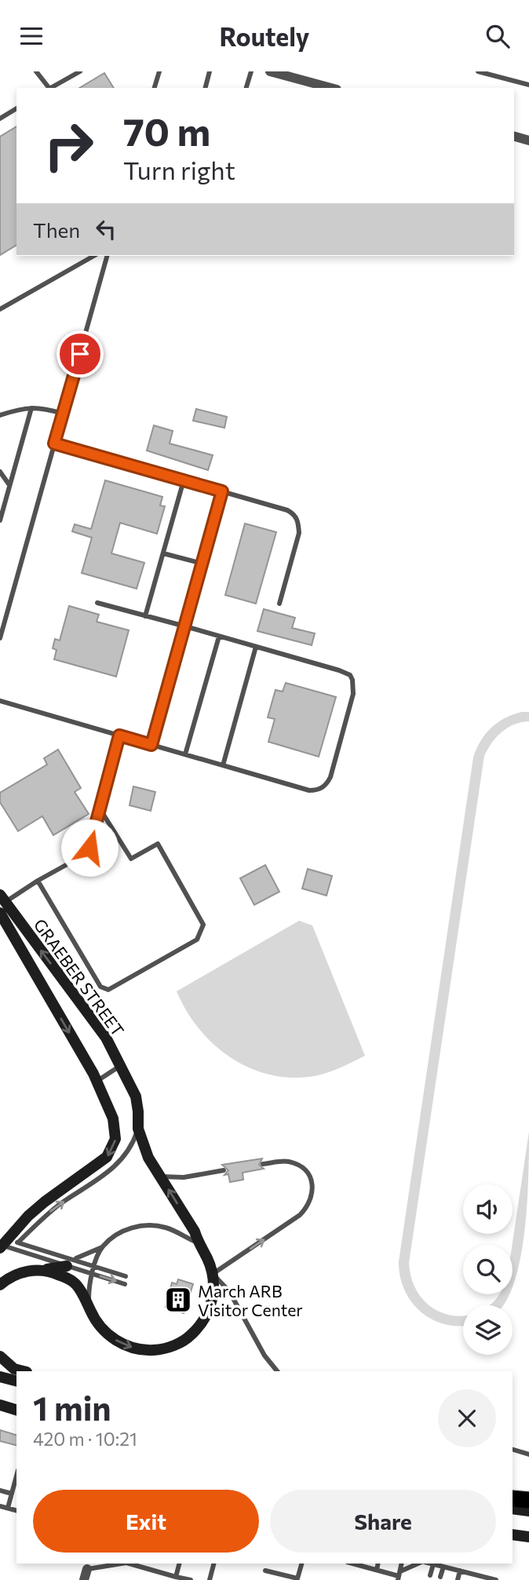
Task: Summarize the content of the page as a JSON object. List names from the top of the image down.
{
  "streets": {
    "street": ["GRAEBER STREET"]
  },
  "places": {
    "building": ["March ARB Visitor Center"]
  },
  "page": {
    "header": "Routely",
    "turn": ["70 m", "Turn right"],
    "then": "Then",
    "heading": ["1 min", "420 m · 10:21"],
    "buttons": ["Exit", "Share"]
  }
}
